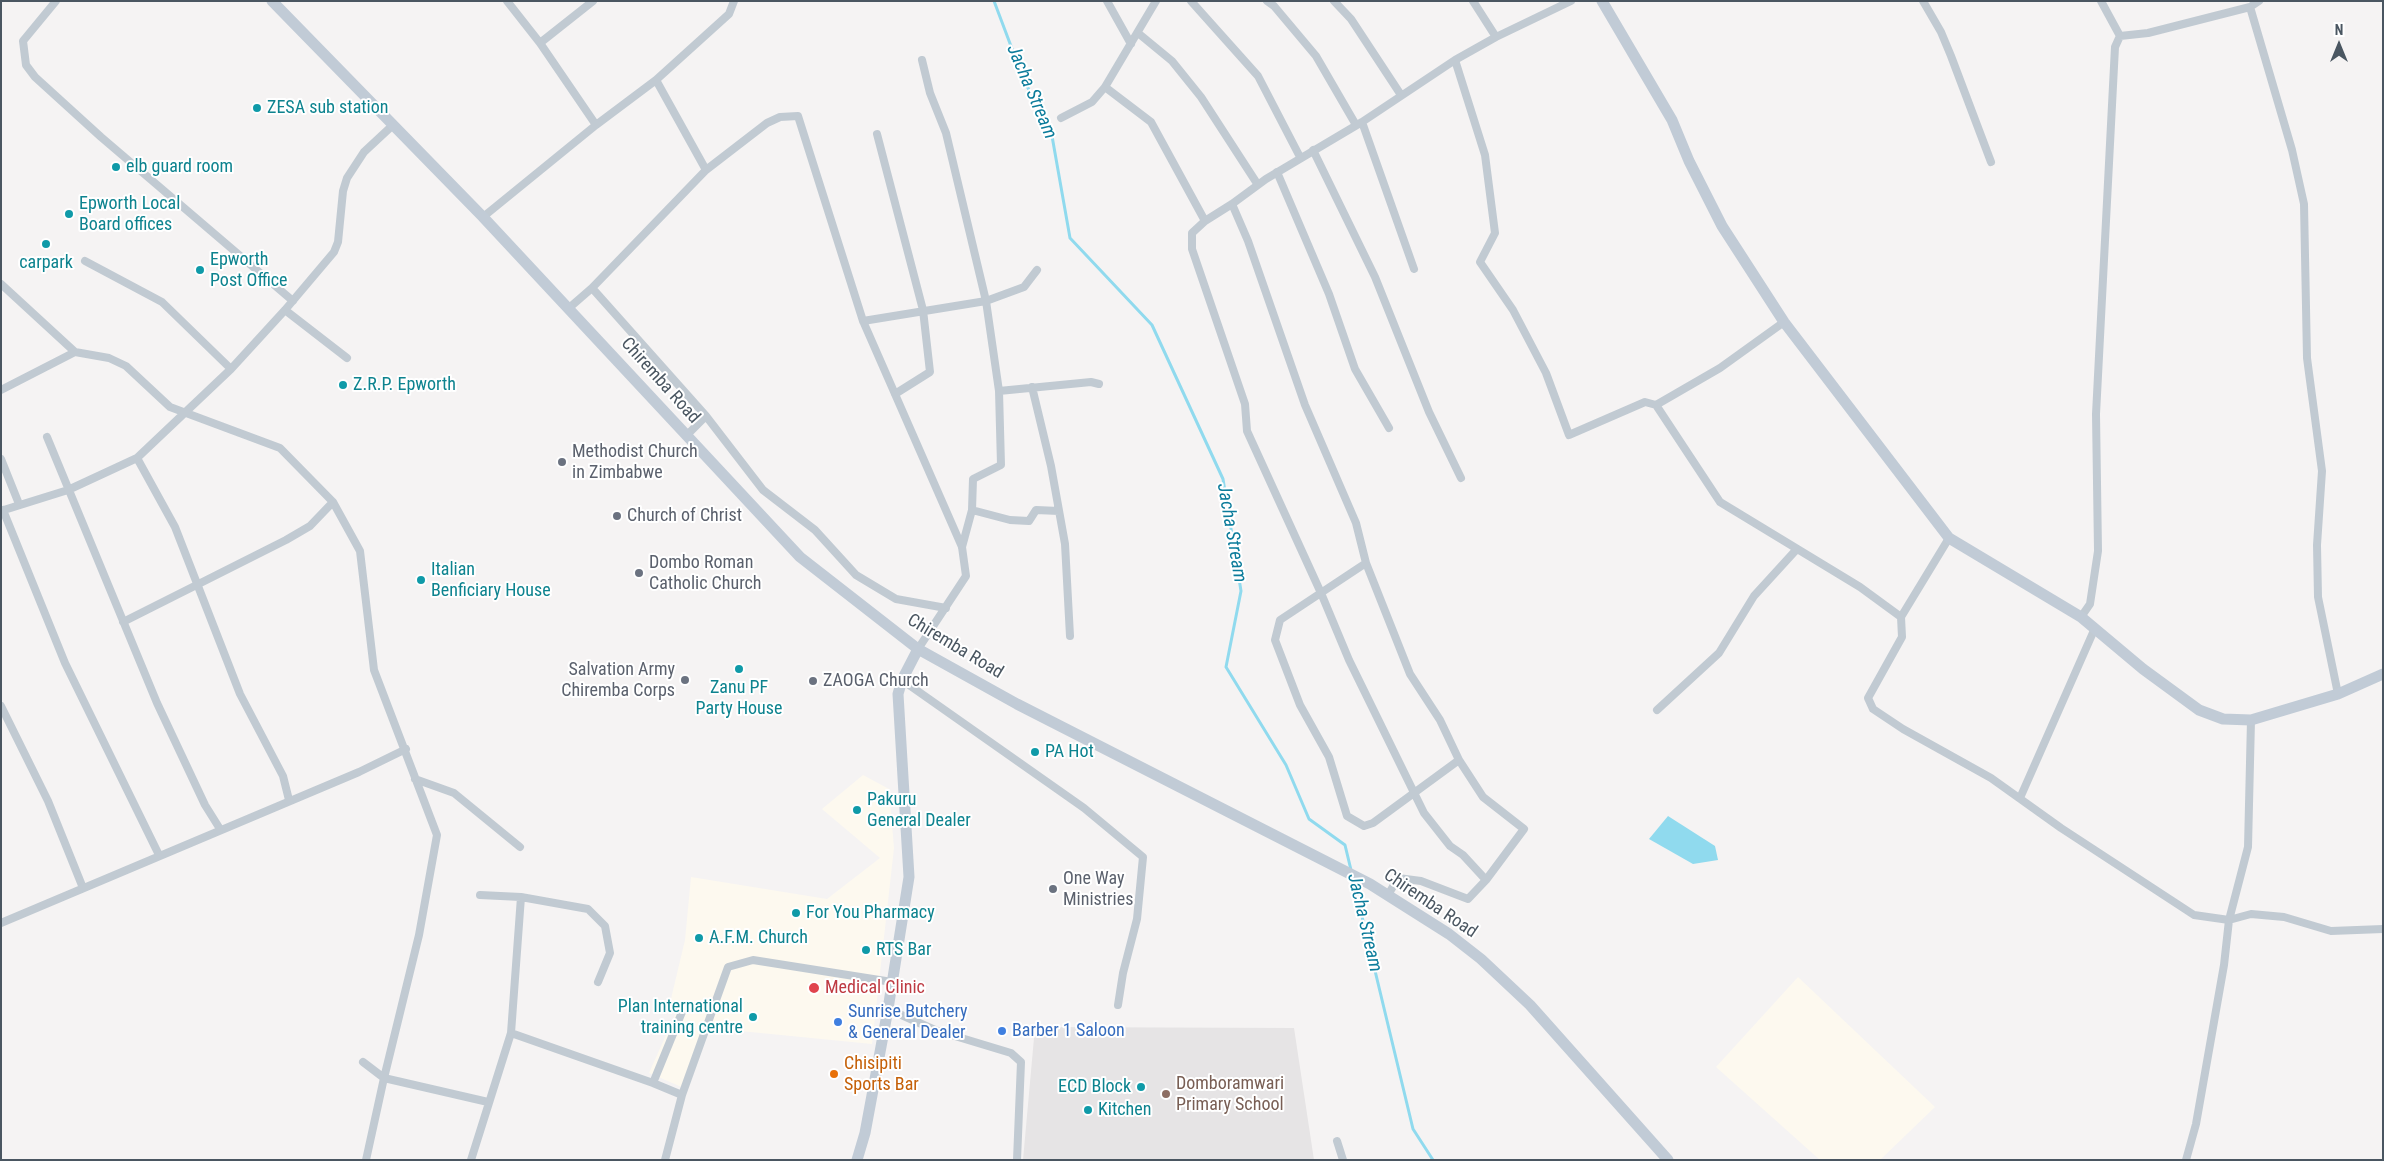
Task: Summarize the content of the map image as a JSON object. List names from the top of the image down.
{
  "streets": {
    "main road": ["Chiremba Road"]
  },
  "water": ["Jacha Stream"],
  "places": [
    "ZESA sub station",
    "elb guard room",
    "Epworth Local Board offices",
    "carpark",
    "Epworth Post Office",
    "Z.R.P. Epworth",
    "Methodist Church in Zimbabwe",
    "Church of Christ",
    "Dombo Roman Catholic Church",
    "Italian Benficiary House",
    "Zanu PF Party House",
    "Salvation Army Chiremba Corps",
    "ZAOGA Church",
    "PA Hot",
    "Pakuru General Dealer",
    "One Way Ministries",
    "For You Pharmacy",
    "A.F.M. Church",
    "RTS Bar",
    "Medical Clinic",
    "Plan International training centre",
    "Sunrise Butchery & General Dealer",
    "Barber 1 Saloon",
    "Chisipiti Sports Bar",
    "ECD Block",
    "Domboramwari Primary School",
    "Kitchen"
  ],
  "north": "top"
}
